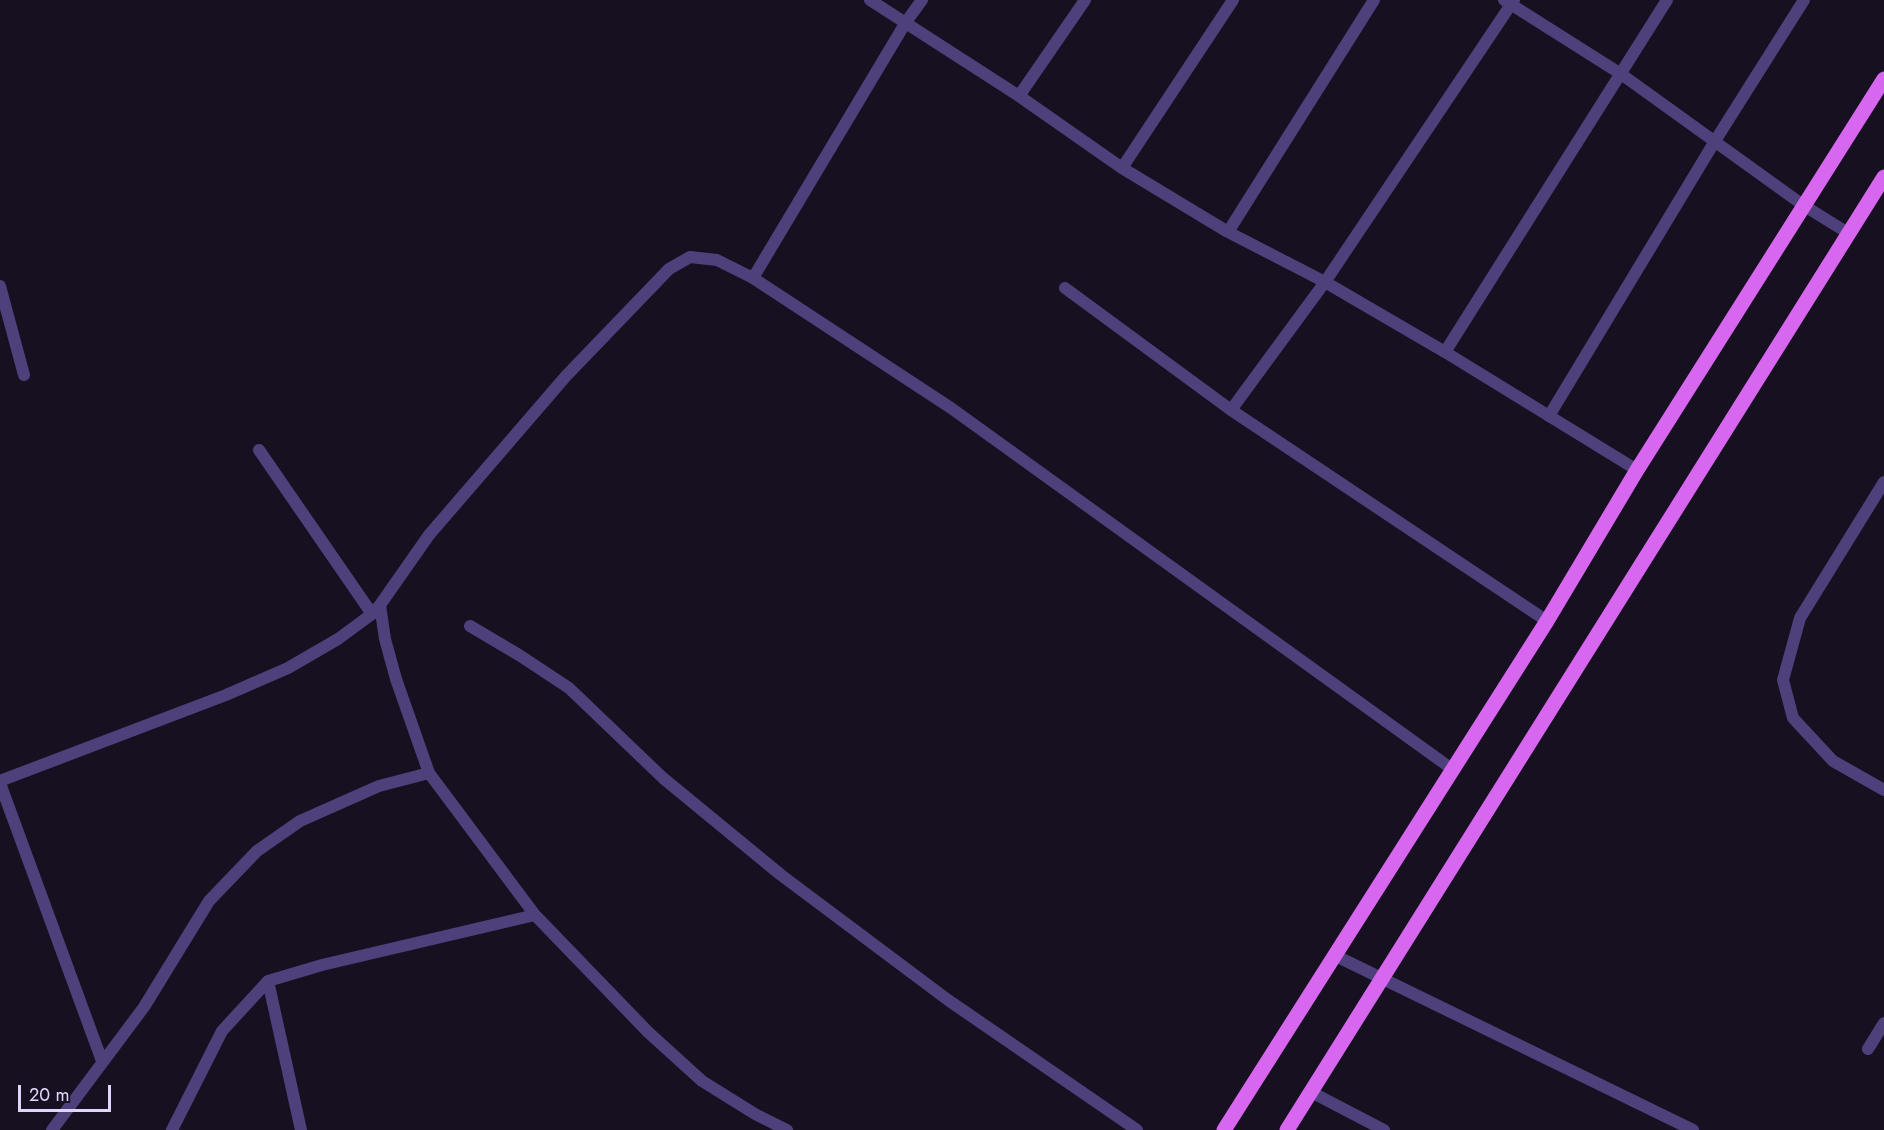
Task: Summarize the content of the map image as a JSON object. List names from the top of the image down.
{
  "scale_bar": "20 m"
}
